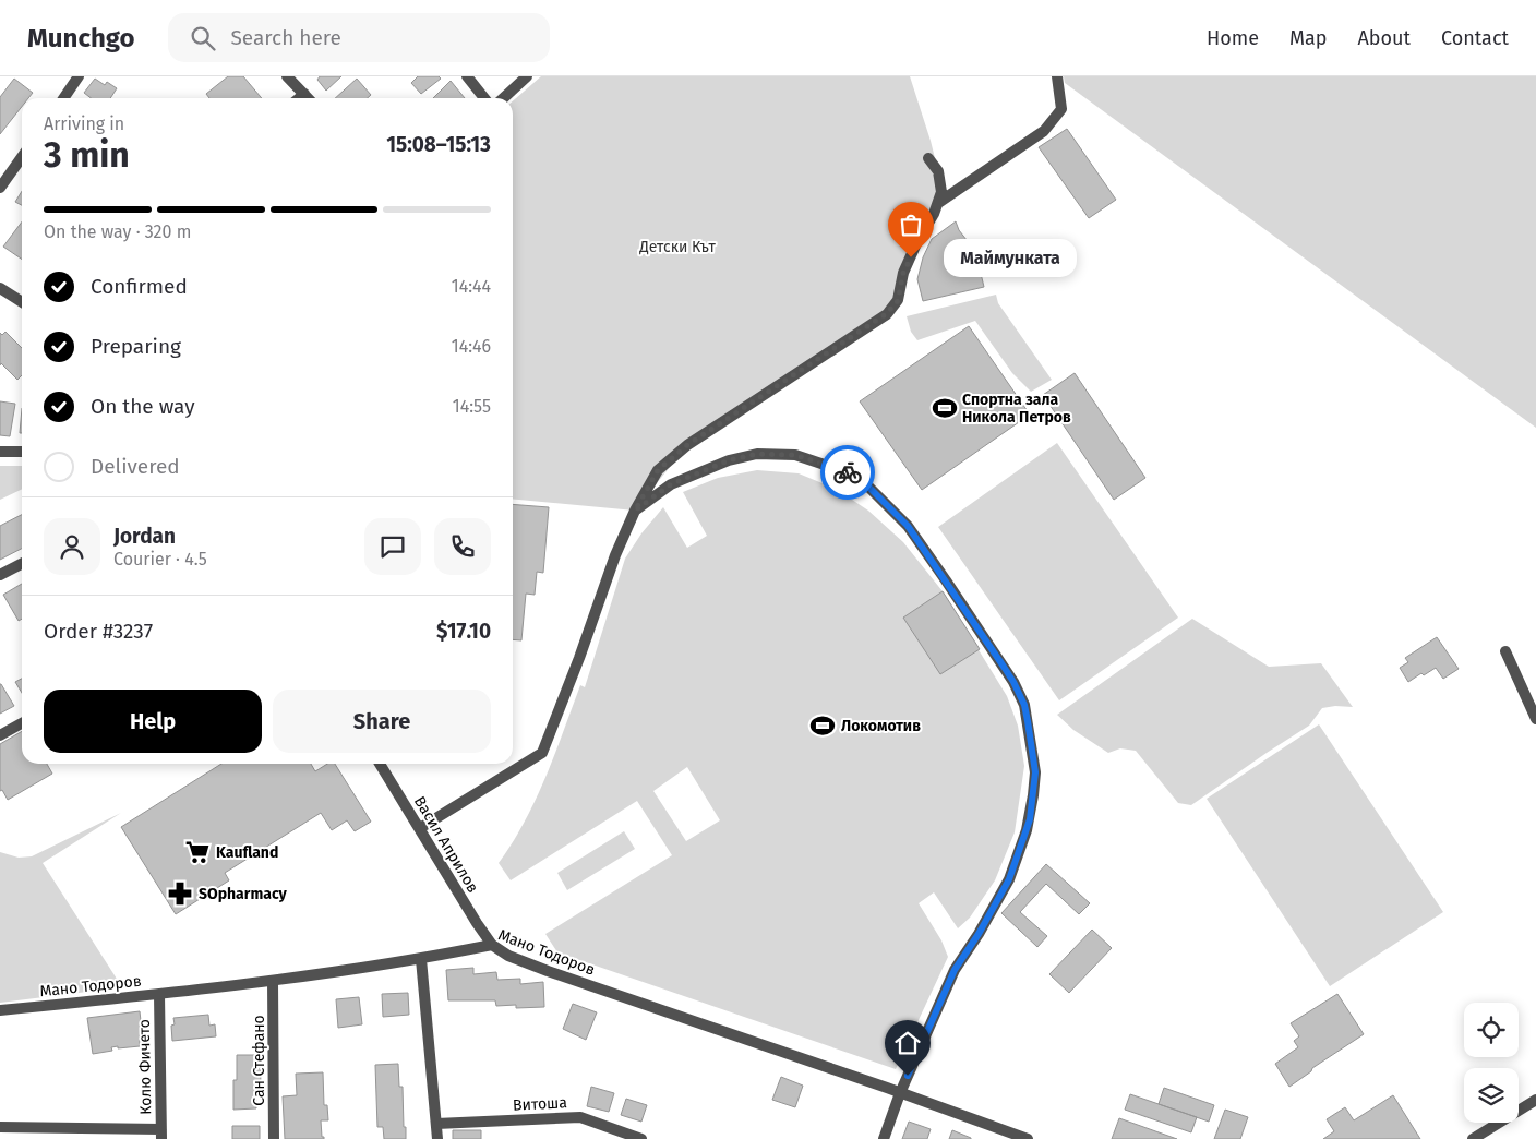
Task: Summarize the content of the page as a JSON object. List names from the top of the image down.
{
  "streets": {
    "street": [
      "Васил Априлов",
      "Мано Тодоров",
      "Сан Стефано",
      "Колю Фичето",
      "Витоша"
    ]
  },
  "crossings": [
    ["Васил Априлов", "Мано Тодоров"],
    ["Мано Тодоров", "Сан Стефано"],
    ["Мано Тодоров", "Колю Фичето"]
  ],
  "parks": ["Детски Кът"],
  "places": {
    "other": ["Маймунката"],
    "sports": ["Спортна зала Никола Петров", "Локомотив"],
    "supermarket": ["Kaufland"],
    "pharmacy": ["SOpharmacy"]
  },
  "page": {
    "header": "Munchgo",
    "search": "Search here",
    "nav": [
      "Home",
      "Map",
      "About",
      "Contact"
    ],
    "heading": ["3 min", "Arriving in", "15:08–15:13"],
    "panel": [
      "Jordan",
      "Courier · 4.5",
      "Order #3237",
      "$17.10"
    ],
    "bar": "On the way · 320 m",
    "bubble": "Маймунката",
    "list": [
      ["Confirmed", "14:44"],
      ["Preparing", "14:46"],
      ["On the way", "14:55"],
      "Delivered"
    ],
    "buttons": ["Help", "Share"]
  }
}
